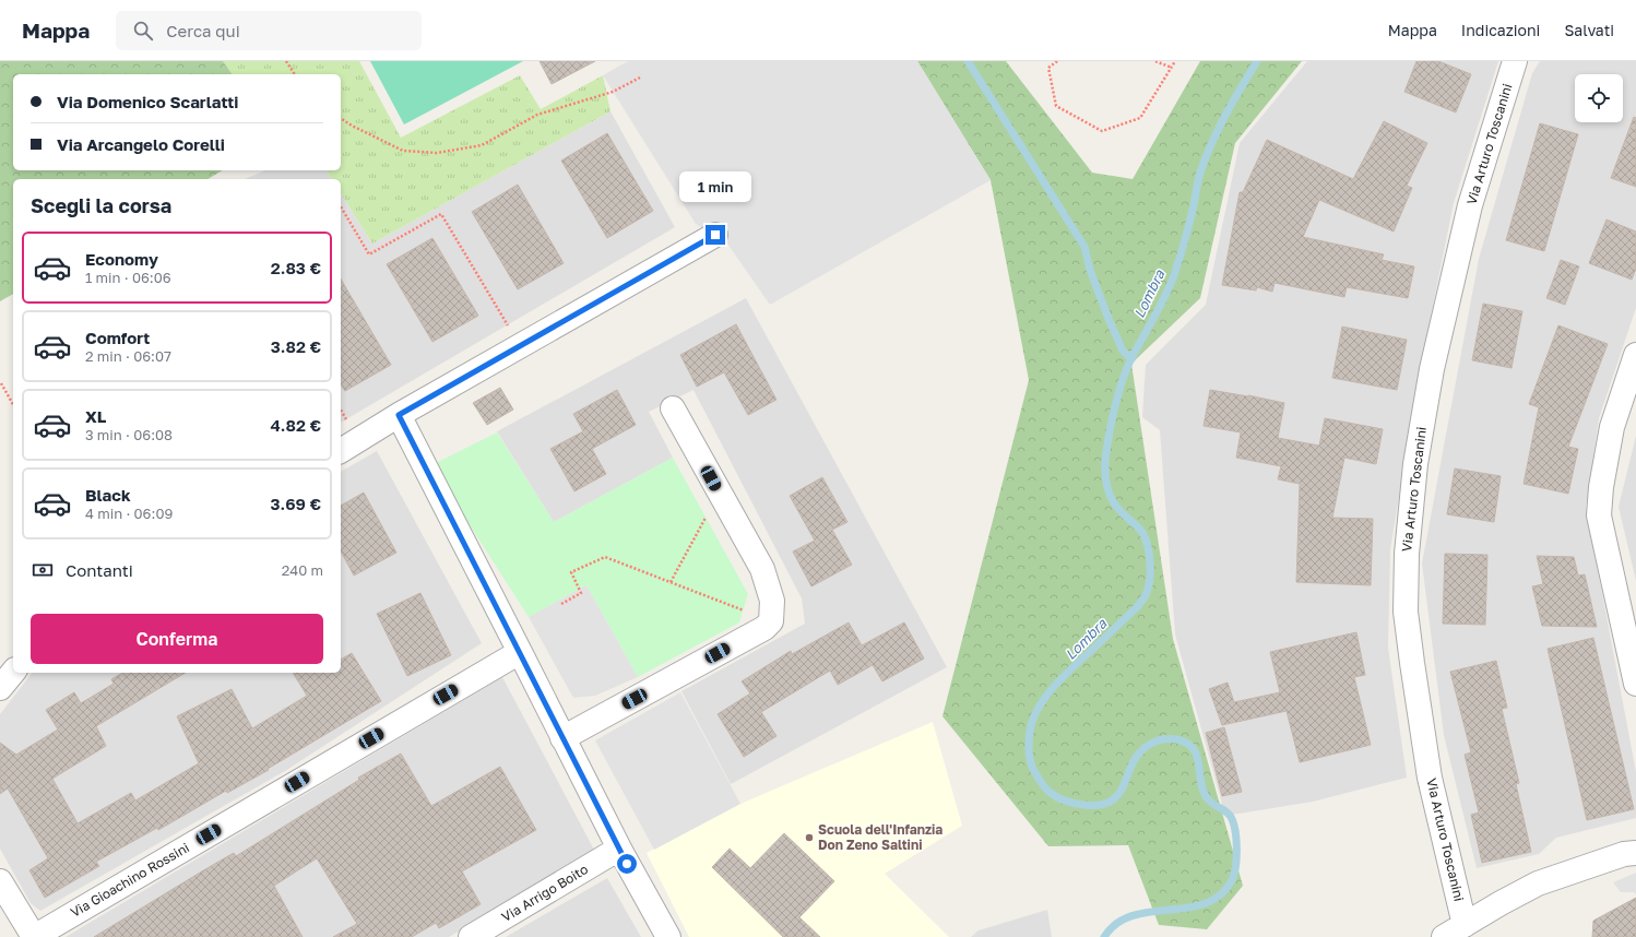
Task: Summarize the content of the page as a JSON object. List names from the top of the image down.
{
  "streets": {
    "street": ["Via Arturo Toscanini", "Via Gioachino Rossini", "Via Arrigo Boito"]
  },
  "water": ["Lombra"],
  "places": ["Scuola dell'Infanzia Don Zeno Saltini"],
  "page": {
    "header": "Mappa",
    "search": "Cerca qui",
    "nav": ["Mappa", "Indicazioni", "Salvati"],
    "banner": ["Via Domenico Scarlatti", "Via Arcangelo Corelli"],
    "bubble": "1 min",
    "heading": "Scegli la corsa",
    "list": [
      {
        "name": "Economy",
        "note": "1 min · 06:06",
        "value": "2.83 €"
      },
      {
        "name": "Comfort",
        "note": "2 min · 06:07",
        "value": "3.82 €"
      },
      {
        "name": "XL",
        "note": "3 min · 06:08",
        "value": "4.82 €"
      },
      {
        "name": "Black",
        "note": "4 min · 06:09",
        "value": "3.69 €"
      }
    ],
    "pay": ["Contanti", "240 m"],
    "buttons": "Conferma"
  }
}
